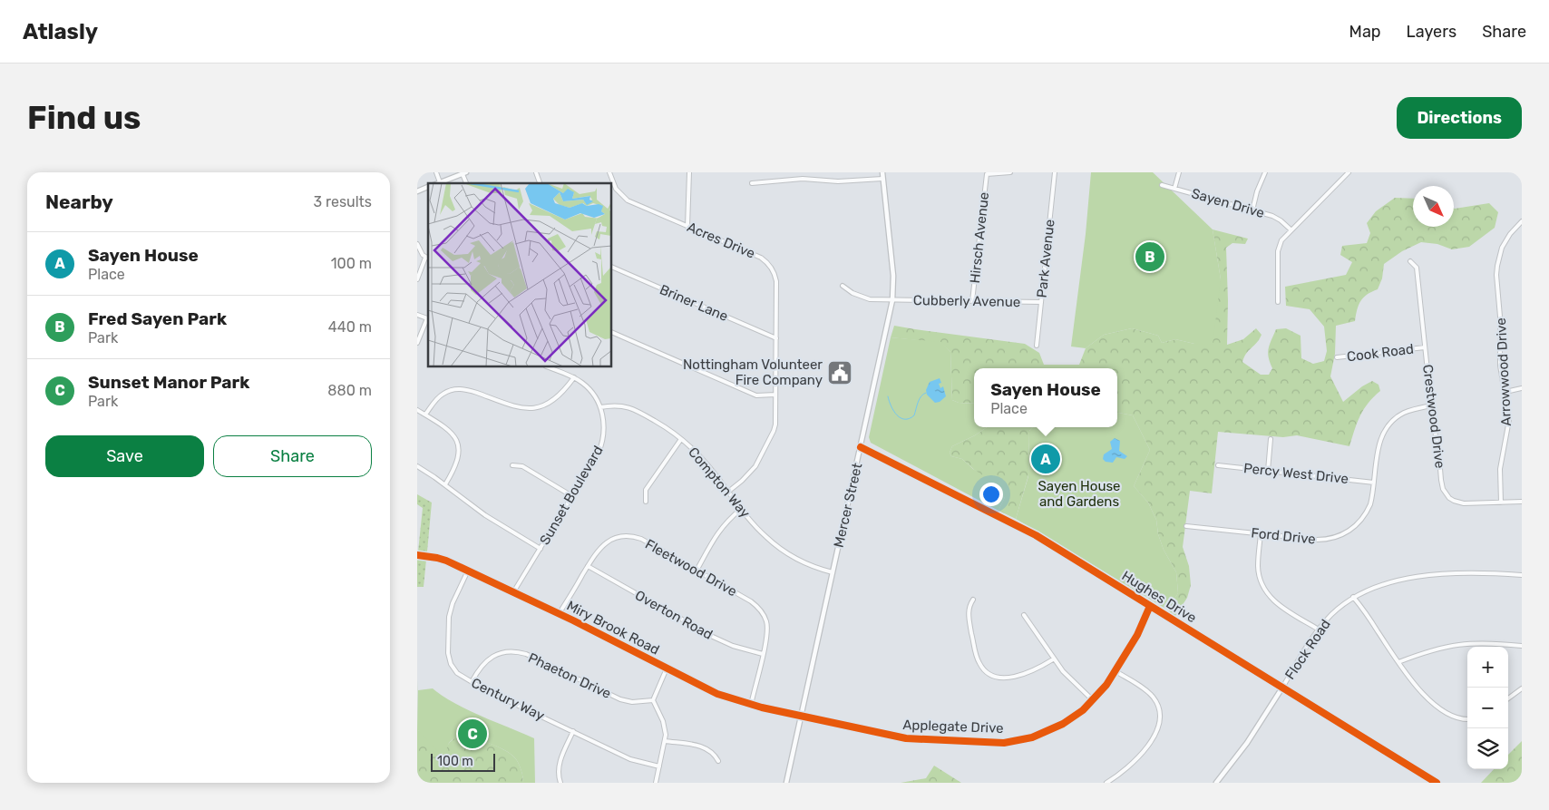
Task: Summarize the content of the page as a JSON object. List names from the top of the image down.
{
  "streets": {
    "street": [
      "Sayen Drive",
      "Hirsch Avenue",
      "Acres Drive",
      "Park Avenue",
      "Cubberly Avenue",
      "Briner Lane",
      "Cook Road",
      "Arrowwood Drive",
      "Crestwood Drive",
      "Percy West Drive",
      "Compton Way",
      "Sunset Boulevard",
      "Mercer Street",
      "Ford Drive",
      "Fleetwood Drive",
      "Hughes Drive",
      "Overton Road",
      "Miry Brook Road",
      "Flock Road",
      "Phaeton Drive",
      "Century Way",
      "Applegate Drive"
    ]
  },
  "crossings": [
    ["Hirsch Avenue", "Cubberly Avenue"],
    ["Acres Drive", "Briner Lane"],
    ["Acres Drive", "Compton Way"],
    ["Park Avenue", "Cubberly Avenue"],
    ["Cubberly Avenue", "Mercer Street"],
    ["Cook Road", "Crestwood Drive"],
    ["Arrowwood Drive", "Crestwood Drive"],
    ["Crestwood Drive", "Ford Drive"],
    ["Percy West Drive", "Ford Drive"],
    ["Compton Way", "Sunset Boulevard"],
    ["Compton Way", "Mercer Street"],
    ["Sunset Boulevard", "Miry Brook Road"],
    ["Mercer Street", "Hughes Drive"],
    ["Mercer Street", "Miry Brook Road"],
    ["Mercer Street", "Applegate Drive"],
    ["Fleetwood Drive", "Overton Road"],
    ["Fleetwood Drive", "Miry Brook Road"],
    ["Hughes Drive", "Flock Road"],
    ["Hughes Drive", "Applegate Drive"],
    ["Miry Brook Road", "Century Way"],
    ["Miry Brook Road", "Applegate Drive"],
    ["Phaeton Drive", "Century Way"]
  ],
  "parks": ["Sayen House and Gardens"],
  "places": {
    "public building": ["Nottingham Volunteer Fire Company"]
  },
  "scale_bar": "100 m",
  "north": "bottom right",
  "page": {
    "header": "Atlasly",
    "nav": ["Map", "Layers", "Share"],
    "buttons": [
      "Directions",
      ["Save", "Share"]
    ],
    "title": "Find us",
    "heading": ["Nearby", "3 results"],
    "list": [
      {
        "mark": "A",
        "name": "Sayen House",
        "note": "Place",
        "value": "100 m"
      },
      {
        "mark": "B",
        "name": "Fred Sayen Park",
        "note": "Park",
        "value": "440 m"
      },
      {
        "mark": "C",
        "name": "Sunset Manor Park",
        "note": "Park",
        "value": "880 m"
      }
    ],
    "pins": ["B", "A", "C"],
    "popup": ["Sayen House", "Place"],
    "map_buttons": ["+", "−"],
    "scale": "100 m"
  }
}
